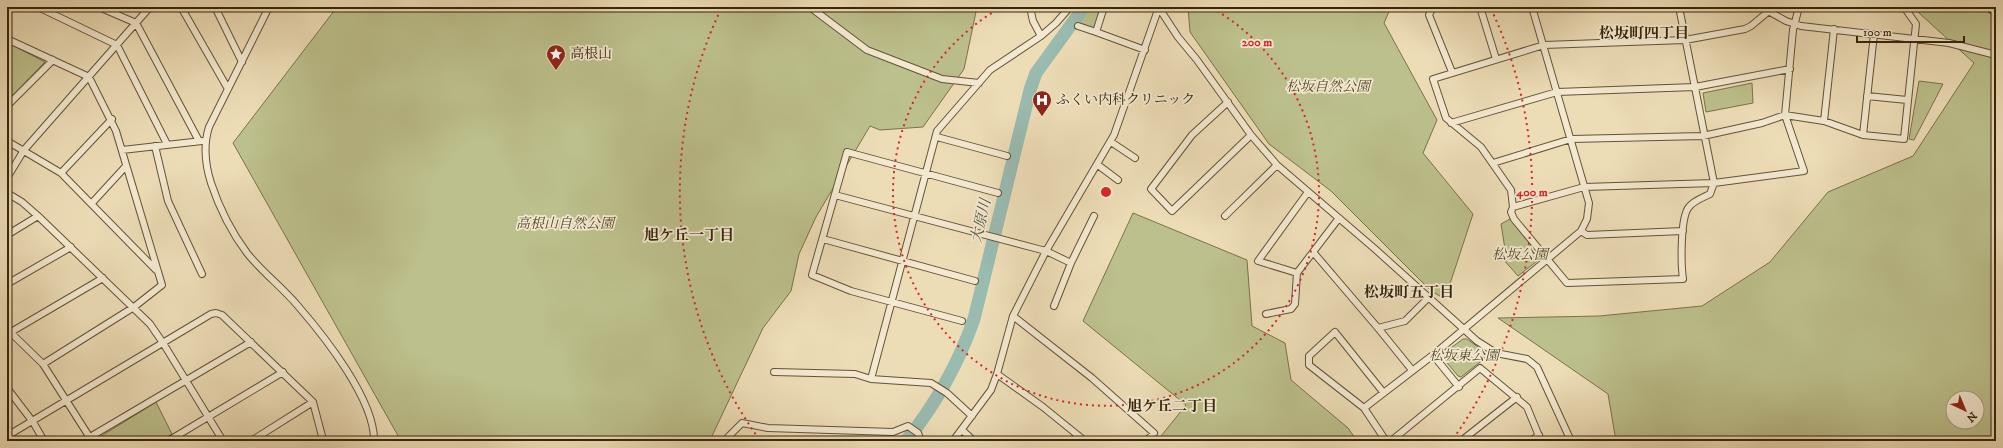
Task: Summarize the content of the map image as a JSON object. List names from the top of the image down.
{
  "districts": [
    "松坂町四丁目",
    "旭ケ丘一丁目",
    "松坂町五丁目",
    "旭ケ丘二丁目"
  ],
  "water": ["大原川"],
  "parks": [
    "松坂自然公園",
    "高根山自然公園",
    "松坂公園",
    "松坂東公園"
  ],
  "places": {
    "place": ["高根山"],
    "hospital": ["ふくい内科クリニック"]
  },
  "scale_bar": "100 m",
  "north": "bottom right",
  "rings": ["200 m", "400 m"]
}
